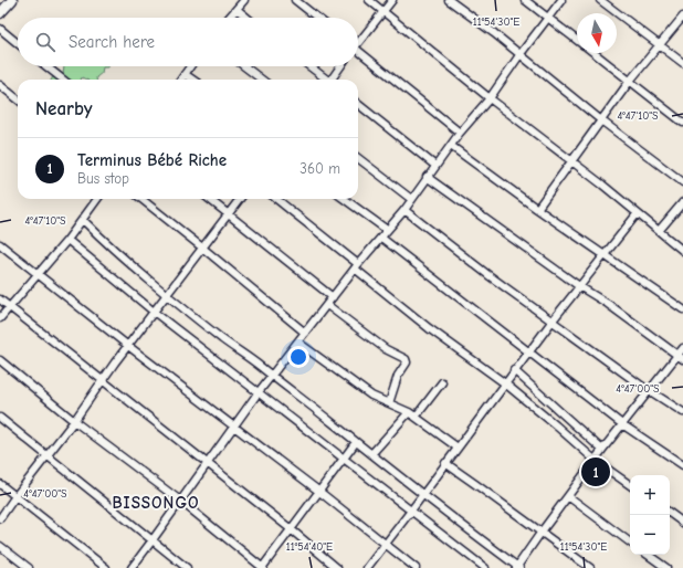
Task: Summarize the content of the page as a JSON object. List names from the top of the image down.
{
  "districts": ["BISSONGO"],
  "north": "bottom",
  "page": {
    "search": "Search here",
    "heading": "Nearby",
    "list": [
      {
        "mark": "1",
        "name": "Terminus Bébé Riche",
        "note": "Bus stop",
        "value": "360 m"
      }
    ],
    "pins": "1",
    "map_buttons": ["+", "−"]
  },
  "coordinates": [
    "11°54'30\"E",
    "4°47'10\"S",
    "4°47'00\"S",
    "11°54'40\"E"
  ]
}
